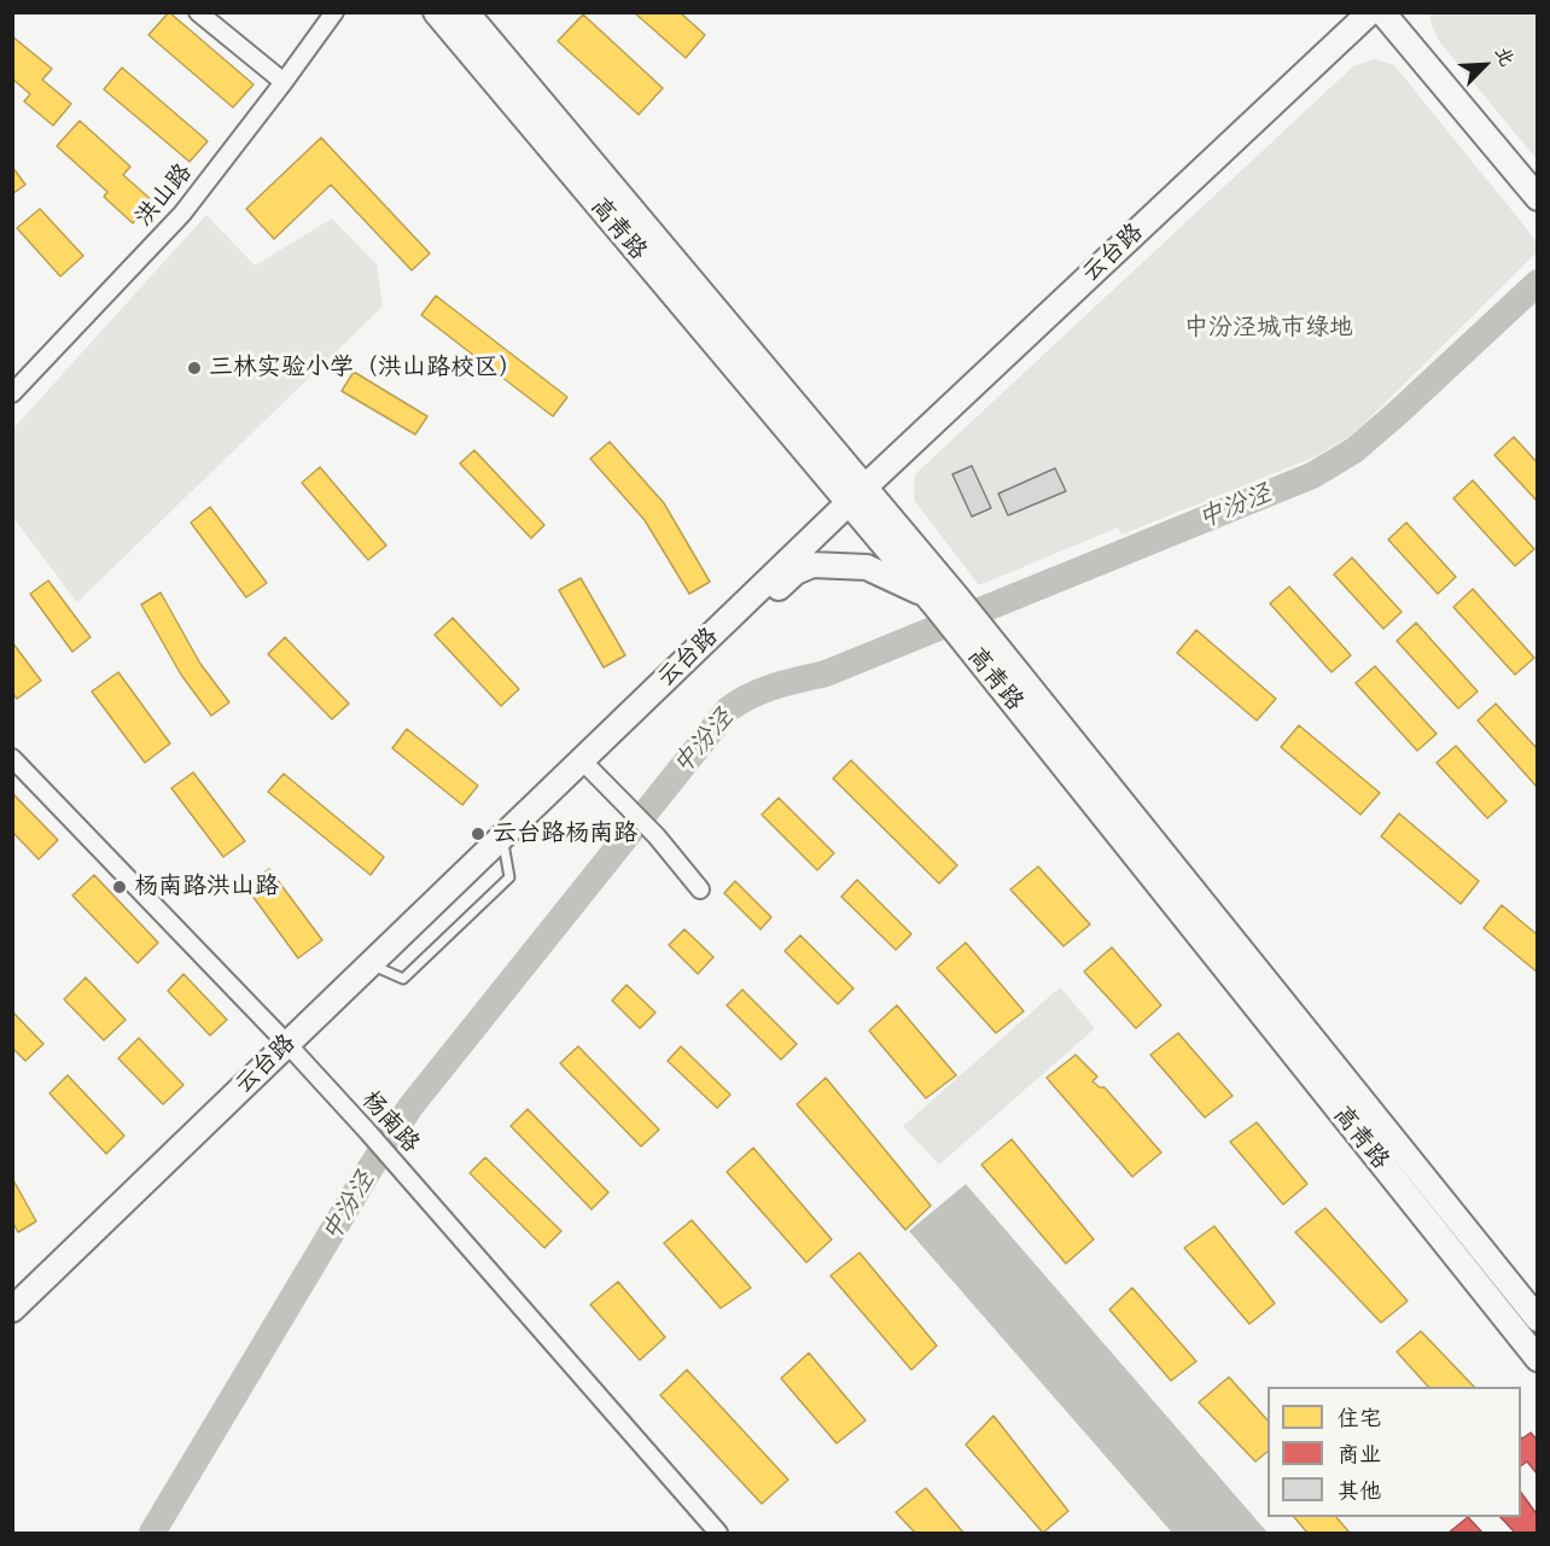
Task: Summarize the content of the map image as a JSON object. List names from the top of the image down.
{
  "streets": {
    "main road": ["高青路", "云台路"],
    "street": ["洪山路", "杨南路"]
  },
  "crossings": [
    ["高青路", "云台路"],
    ["云台路", "杨南路"]
  ],
  "water": ["中汾泾"],
  "parks": ["中汾泾城市绿地"],
  "places": ["三林实验小学（洪山路校区）", "云台路杨南路", "杨南路洪山路"],
  "legend": ["住宅", "商业", "其他"],
  "north": "top right"
}
